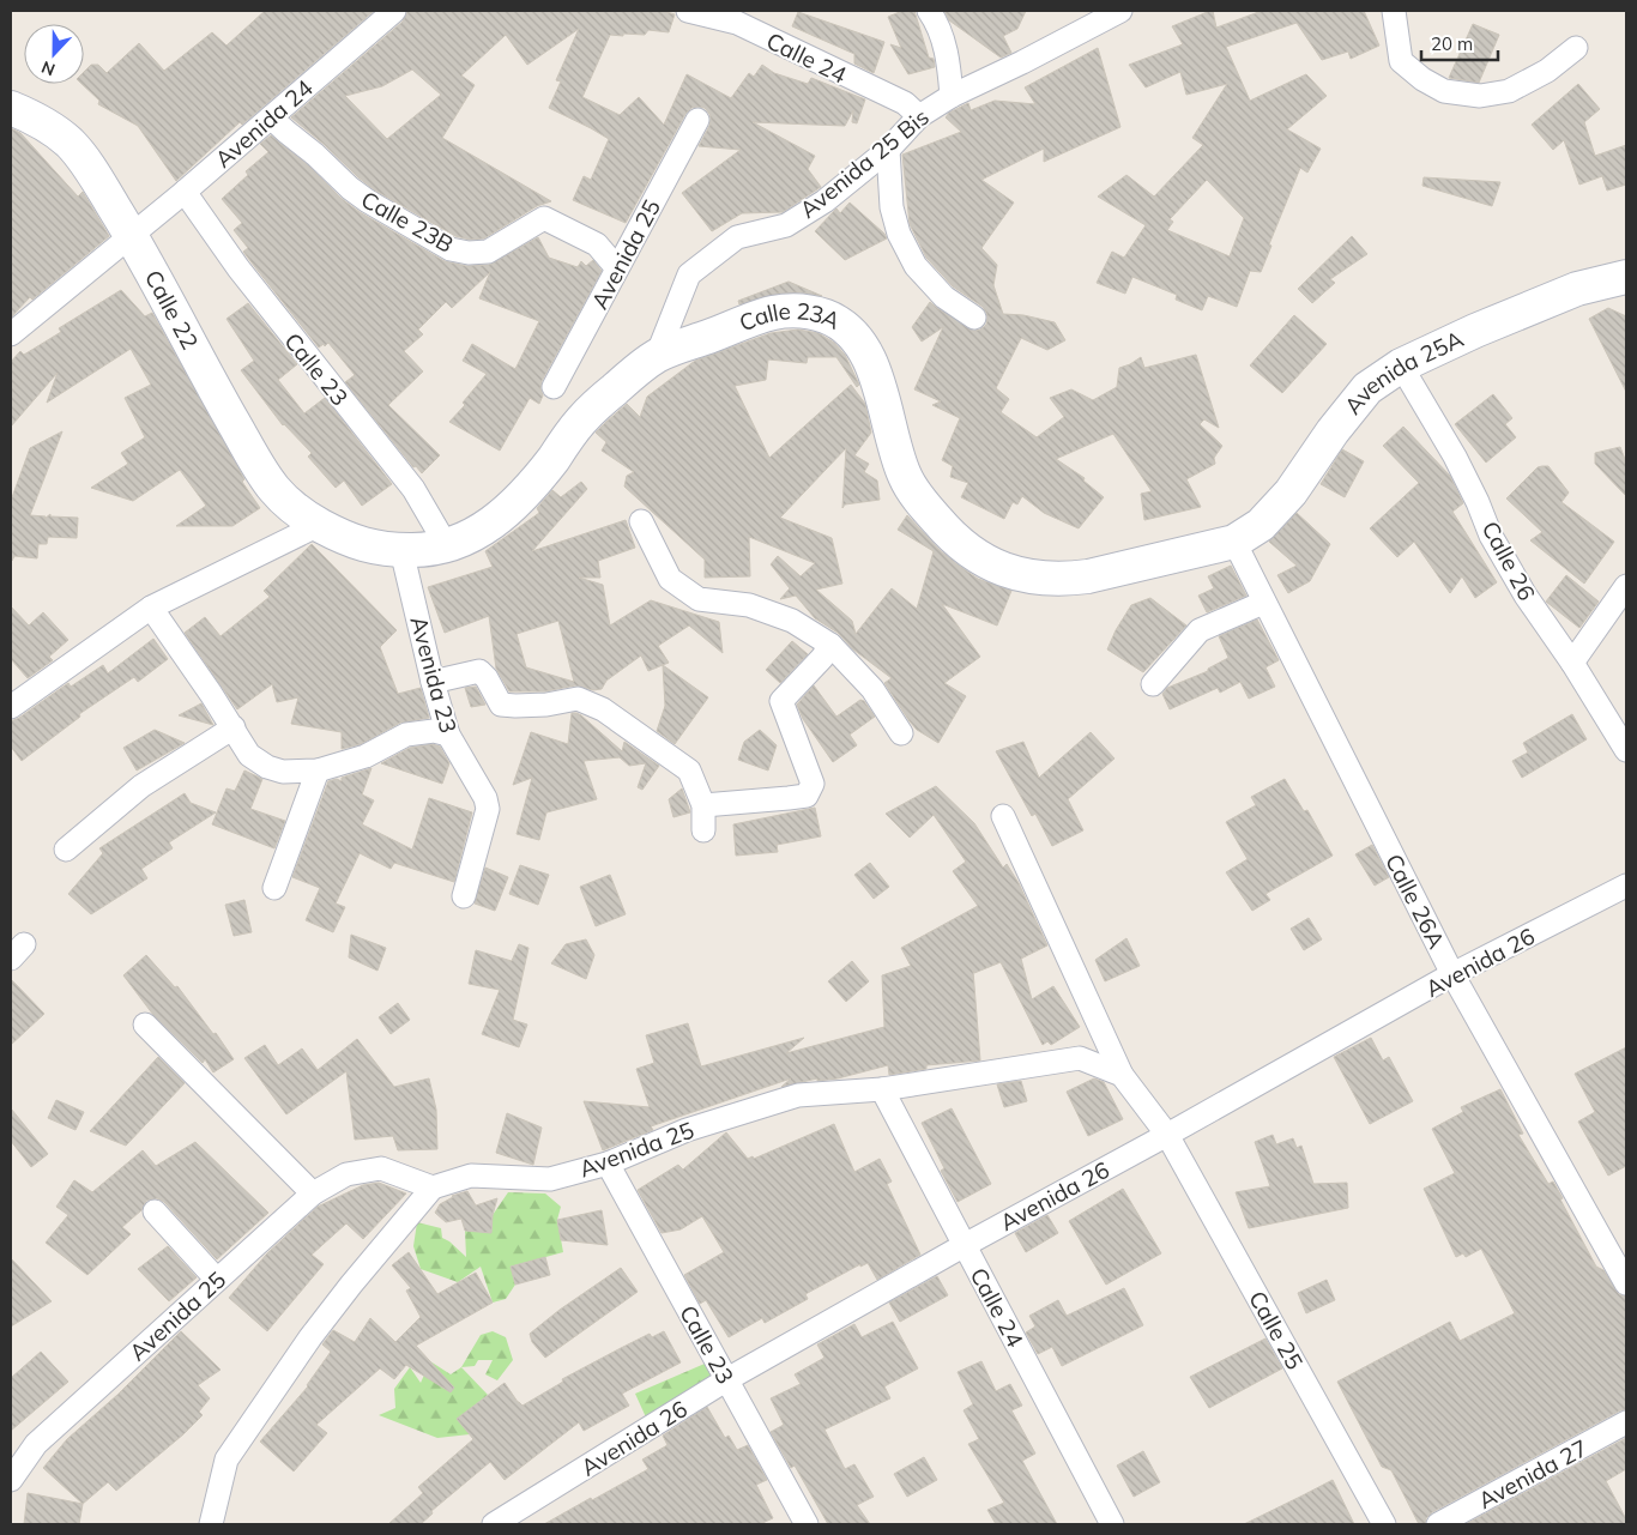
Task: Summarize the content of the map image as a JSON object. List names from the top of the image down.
{
  "streets": {
    "main road": ["Calle 22", "Calle 23A", "Avenida 25A"],
    "street": [
      "Calle 24",
      "Avenida 24",
      "Avenida 25 Bis",
      "Calle 23B",
      "Avenida 25",
      "Calle 23",
      "Calle 26",
      "Avenida 23",
      "Calle 26A",
      "Avenida 26",
      "Calle 25",
      "Avenida 27"
    ]
  },
  "crossings": [
    ["Calle 24", "Avenida 25 Bis"],
    ["Calle 24", "Avenida 25"],
    ["Calle 24", "Avenida 26"],
    ["Avenida 24", "Calle 23B"],
    ["Avenida 24", "Calle 22"],
    ["Avenida 24", "Calle 23"],
    ["Avenida 25 Bis", "Calle 23A"],
    ["Calle 23B", "Avenida 25"],
    ["Avenida 25", "Calle 23"],
    ["Calle 22", "Calle 23A"],
    ["Calle 23A", "Calle 23"],
    ["Calle 23A", "Avenida 25A"],
    ["Calle 23A", "Avenida 23"],
    ["Calle 23A", "Calle 26A"],
    ["Calle 23", "Avenida 26"],
    ["Avenida 25A", "Calle 26"],
    ["Avenida 25A", "Calle 26A"],
    ["Calle 26A", "Avenida 26"],
    ["Avenida 26", "Calle 25"]
  ],
  "scale_bar": "20 m",
  "north": "bottom"
}
